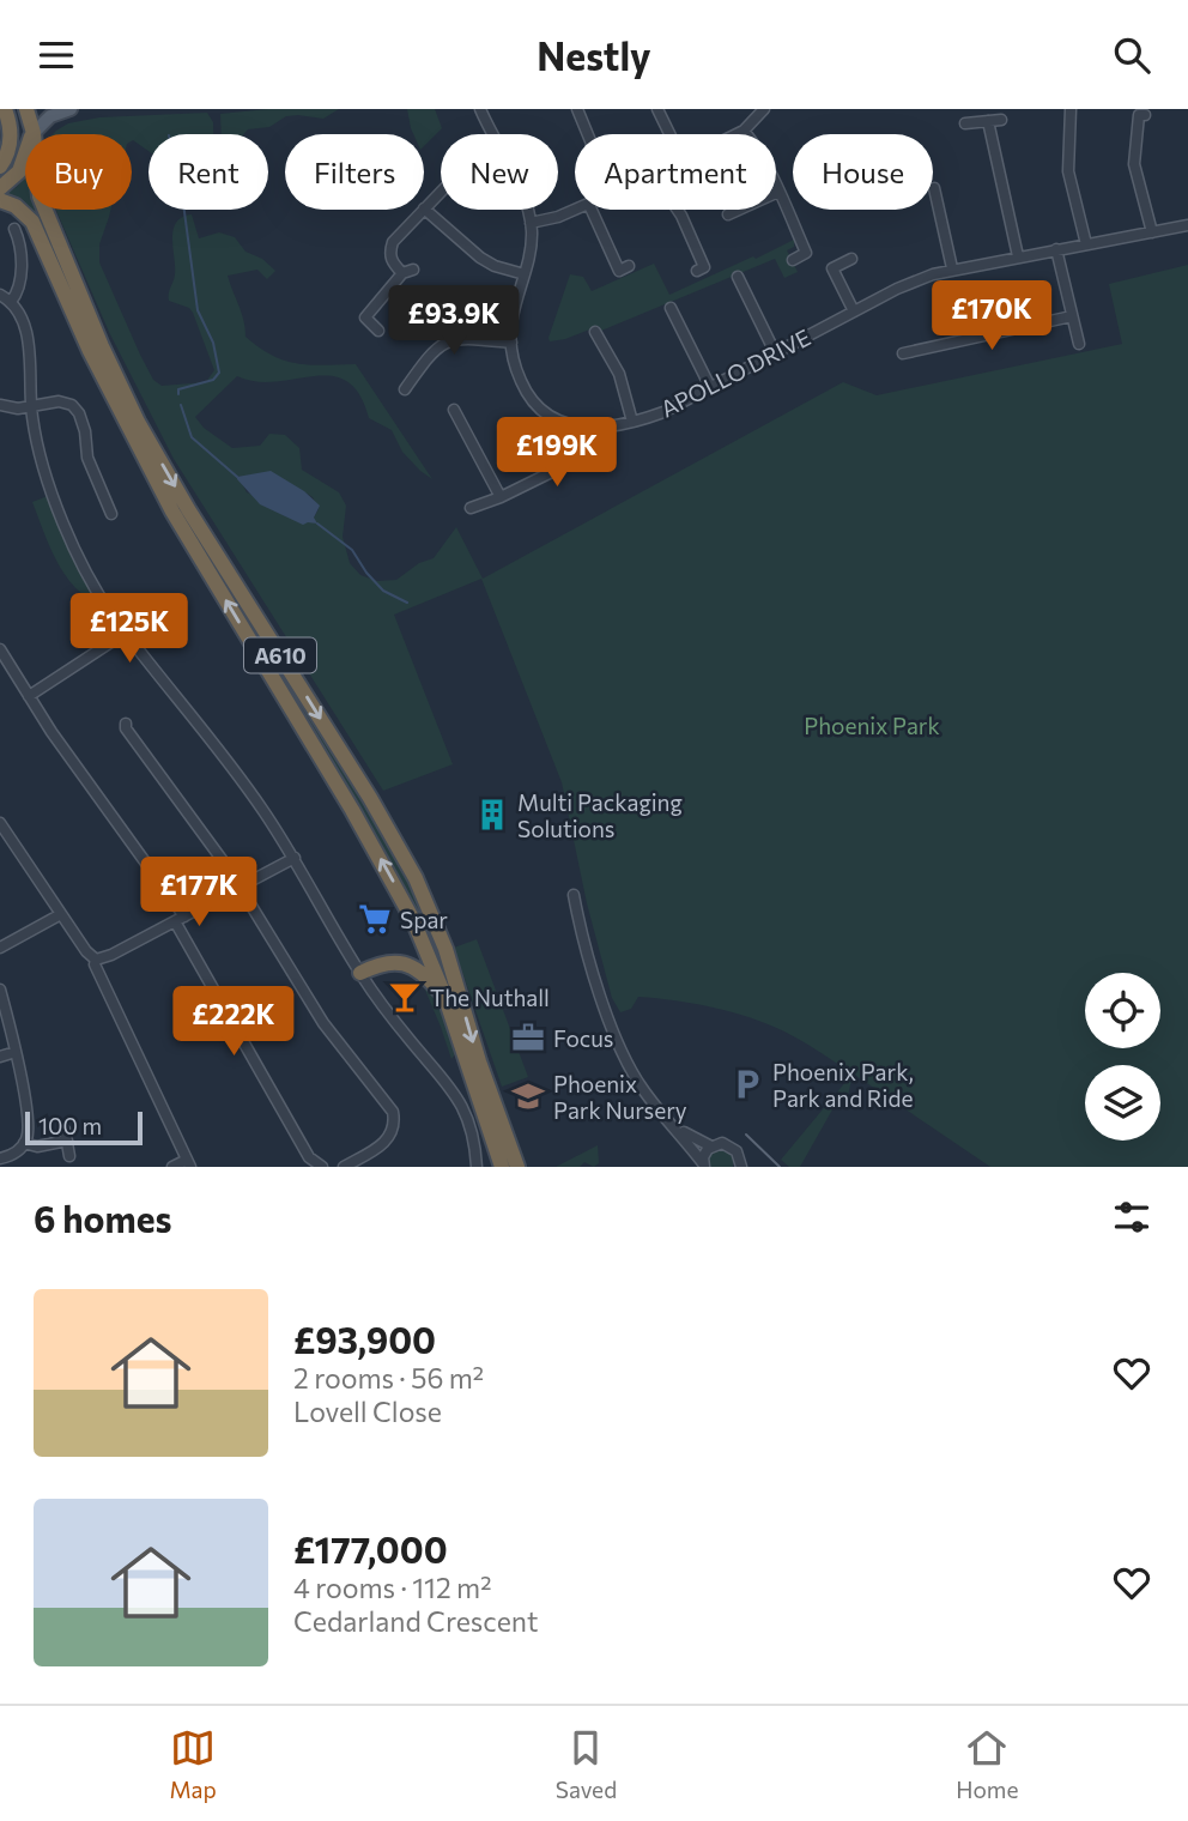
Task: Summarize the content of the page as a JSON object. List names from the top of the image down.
{
  "streets": {
    "highway": ["A610"],
    "street": ["APOLLO DRIVE"]
  },
  "parks": ["Phoenix Park"],
  "places": {
    "building": ["Multi Packaging Solutions"],
    "supermarket": ["Spar"],
    "bar": ["The Nuthall"],
    "office": ["Focus"],
    "parking": ["Phoenix Park, Park and Ride"],
    "school or university": ["Phoenix Park Nursery"]
  },
  "scale_bar": "100 m",
  "page": {
    "header": "Nestly",
    "chip": [
      "Buy",
      "Rent",
      "Filters",
      "New",
      "Apartment",
      "House"
    ],
    "price": [
      "£170K",
      "£93.9K",
      "£199K",
      "£125K",
      "£177K",
      "£222K"
    ],
    "scale": "100 m",
    "heading": "6 homes",
    "list": [
      {
        "name": "£93,900",
        "note": "2 rooms · 56 m² · Lovell Close"
      },
      {
        "name": "£177,000",
        "note": "4 rooms · 112 m² · Cedarland Crescent"
      }
    ],
    "tabs": ["Map", "Saved", "Home"]
  }
}
